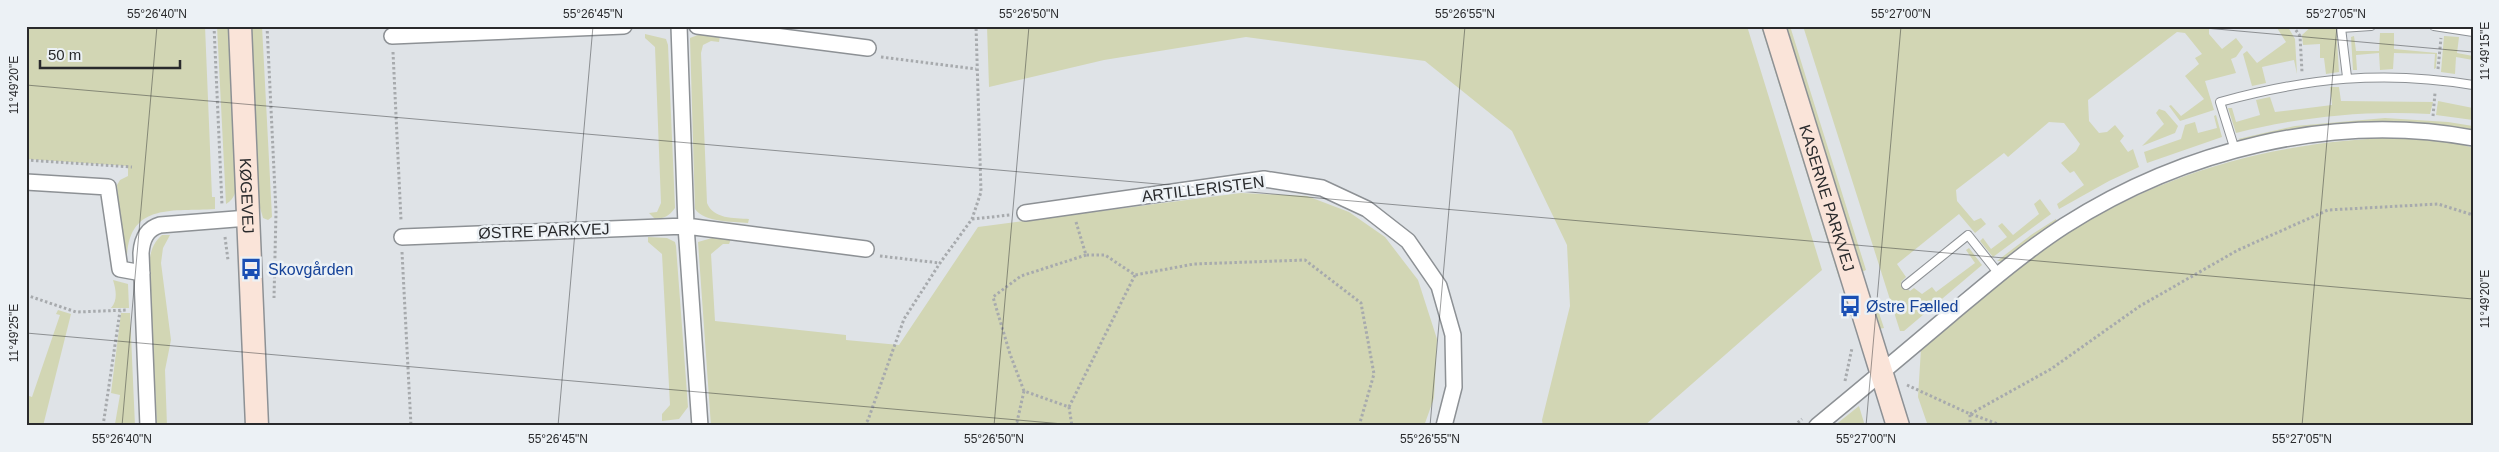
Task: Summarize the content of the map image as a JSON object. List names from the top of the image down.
{
  "streets": {
    "street": [
      "ARTILLERISTEN",
      "KØGEVEJ",
      "KASERNE PARKVEJ",
      "ØSTRE PARKVEJ"
    ]
  },
  "places": {
    "bus stop": ["Skovgården", "Østre Fælled"]
  },
  "scale_bar": "50 m",
  "coordinates": [
    "55°26'40\"N",
    "55°26'45\"N",
    "55°26'50\"N",
    "55°26'55\"N",
    "55°27'00\"N",
    "55°27'05\"N",
    "11°49'15\"E",
    "11°49'20\"E",
    "11°49'25\"E"
  ]
}
